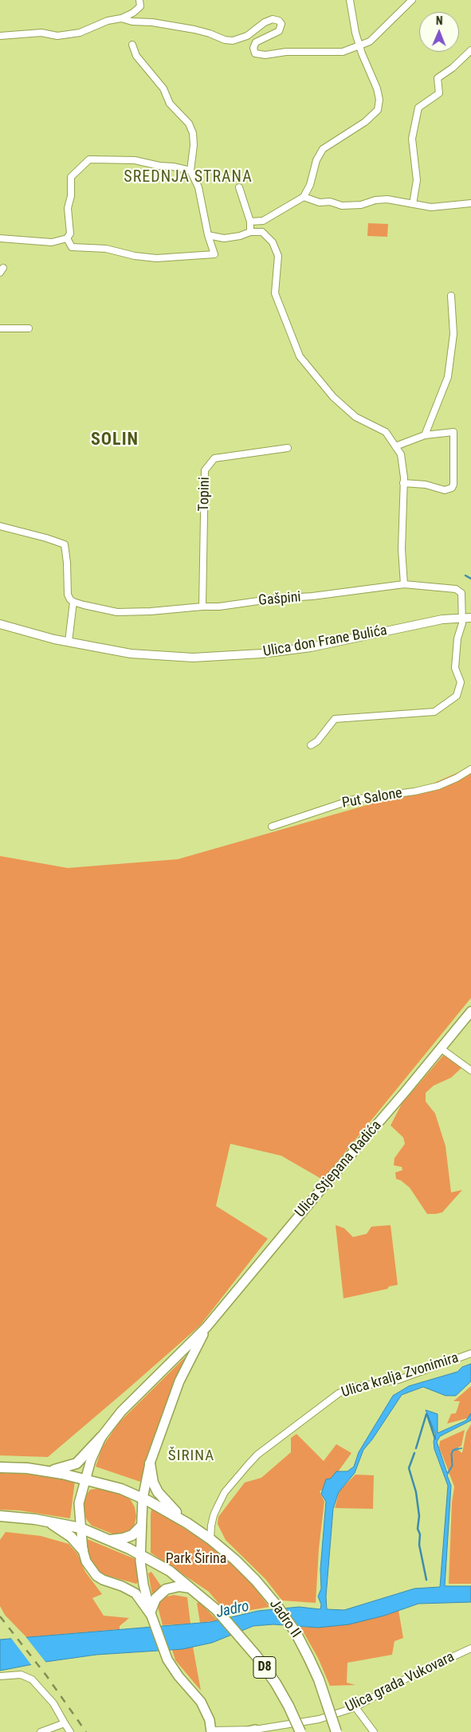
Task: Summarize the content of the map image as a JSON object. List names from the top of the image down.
{
  "streets": {
    "highway": ["Jadro II", "D8"],
    "main road": ["Ulica Stjepana Radića"],
    "street": [
      "Topini",
      "Gašpini",
      "Ulica don Frane Bulića",
      "Put Salone",
      "Ulica kralja Zvonimira",
      "Ulica grada Vukovara"
    ]
  },
  "crossings": [
    ["Topini", "Gašpini"],
    ["Gašpini", "Ulica don Frane Bulića"],
    ["Ulica kralja Zvonimira", "Jadro II"]
  ],
  "districts": ["SREDNJA STRANA", "SOLIN", "ŠIRINA"],
  "water": ["Jadro"],
  "parks": ["Park Širina"],
  "north": "top"
}
